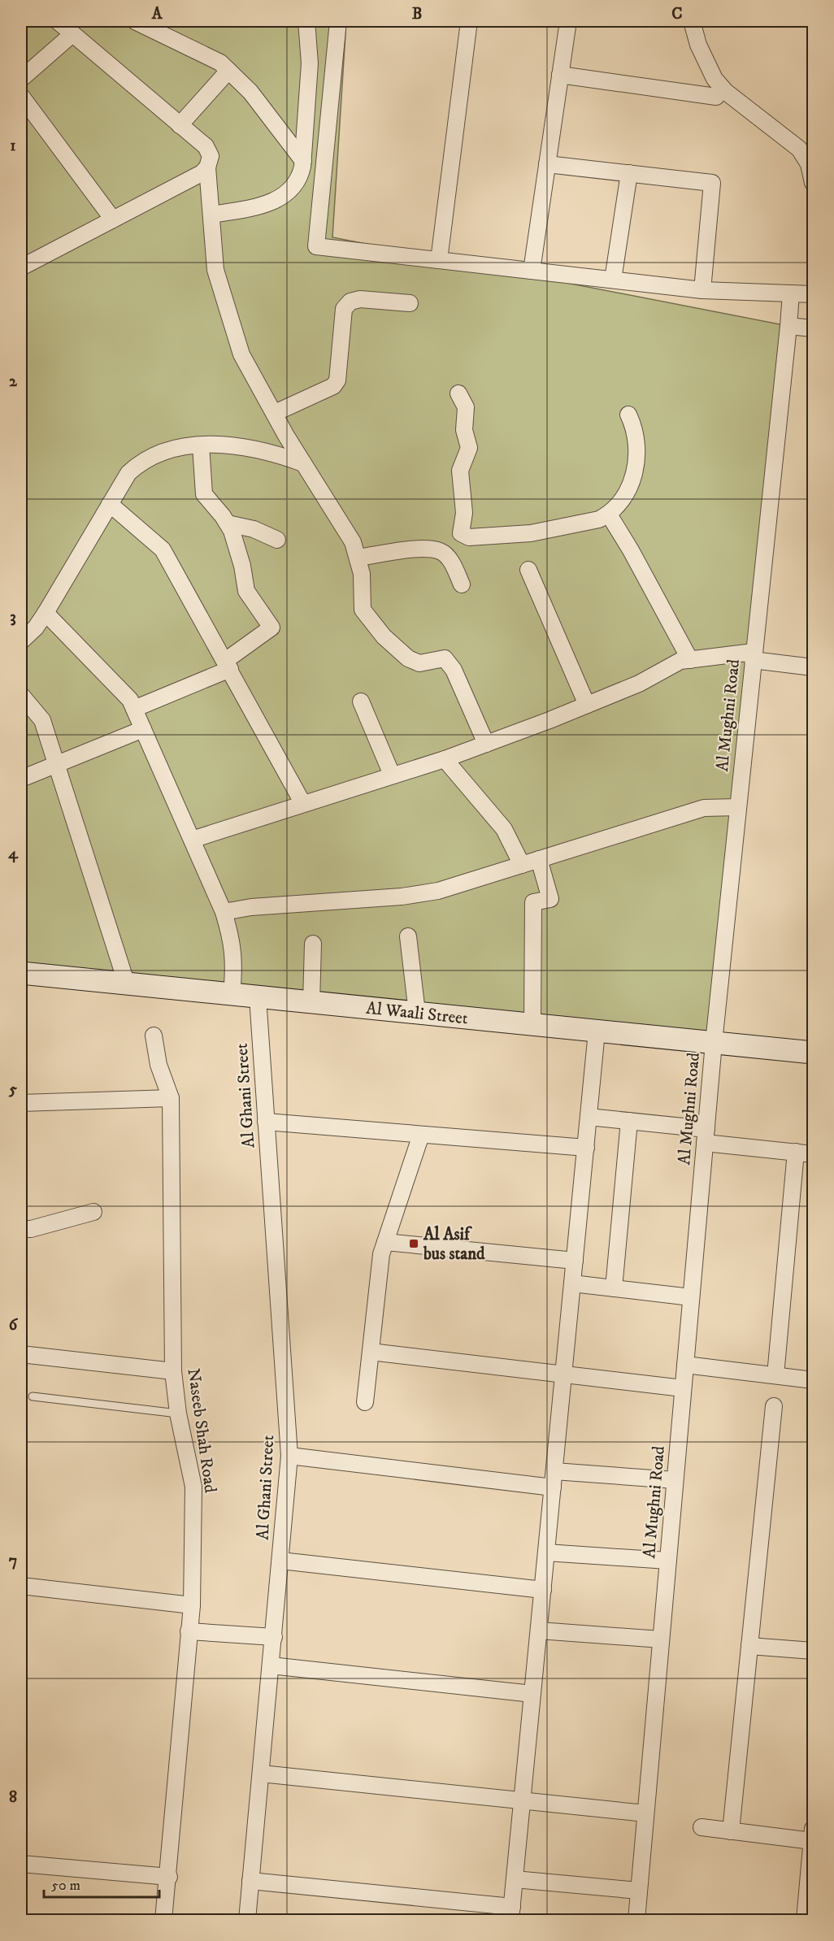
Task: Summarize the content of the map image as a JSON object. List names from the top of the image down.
{
  "streets": {
    "street": [
      "Al Mughni Road",
      "Al Waali Street",
      "Al Ghani Street",
      "Naseeb Shah Road"
    ]
  },
  "crossings": [
    ["Al Mughni Road", "Al Waali Street"],
    ["Al Waali Street", "Al Ghani Street"]
  ],
  "places": {
    "transit": ["Al Asif bus stand"]
  },
  "scale_bar": "50 m",
  "grid": {
    "columns": ["A", "B", "C"],
    "rows": [
      "1",
      "2",
      "3",
      "4",
      "5",
      "6",
      "7",
      "8"
    ]
  }
}
